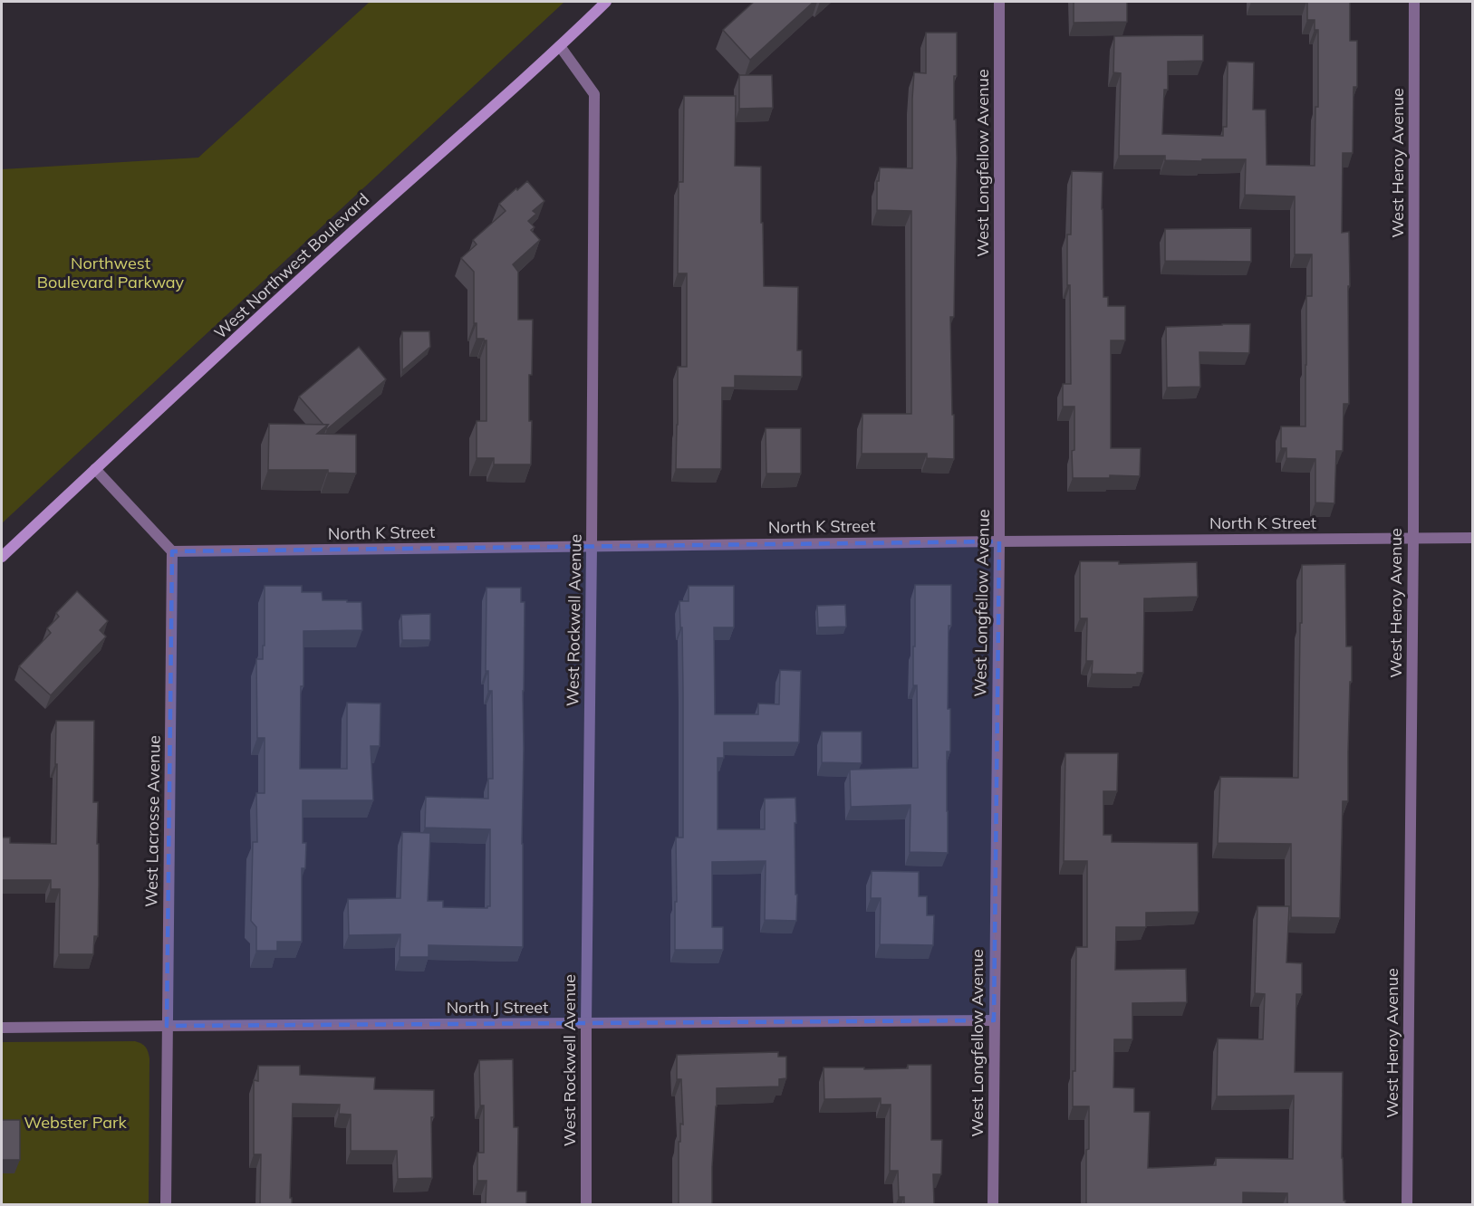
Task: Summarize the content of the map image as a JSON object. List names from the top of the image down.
{
  "streets": {
    "main road": ["West Northwest Boulevard"],
    "street": [
      "West Longfellow Avenue",
      "West Heroy Avenue",
      "North K Street",
      "West Rockwell Avenue",
      "West Lacrosse Avenue",
      "North J Street"
    ]
  },
  "crossings": [
    ["West Longfellow Avenue", "North K Street"],
    ["West Longfellow Avenue", "North J Street"],
    ["West Heroy Avenue", "North K Street"],
    ["West Northwest Boulevard", "West Rockwell Avenue"],
    ["North K Street", "West Rockwell Avenue"],
    ["North K Street", "West Lacrosse Avenue"],
    ["West Rockwell Avenue", "North J Street"],
    ["West Lacrosse Avenue", "North J Street"]
  ],
  "parks": ["Northwest Boulevard Parkway", "Webster Park"]
}
